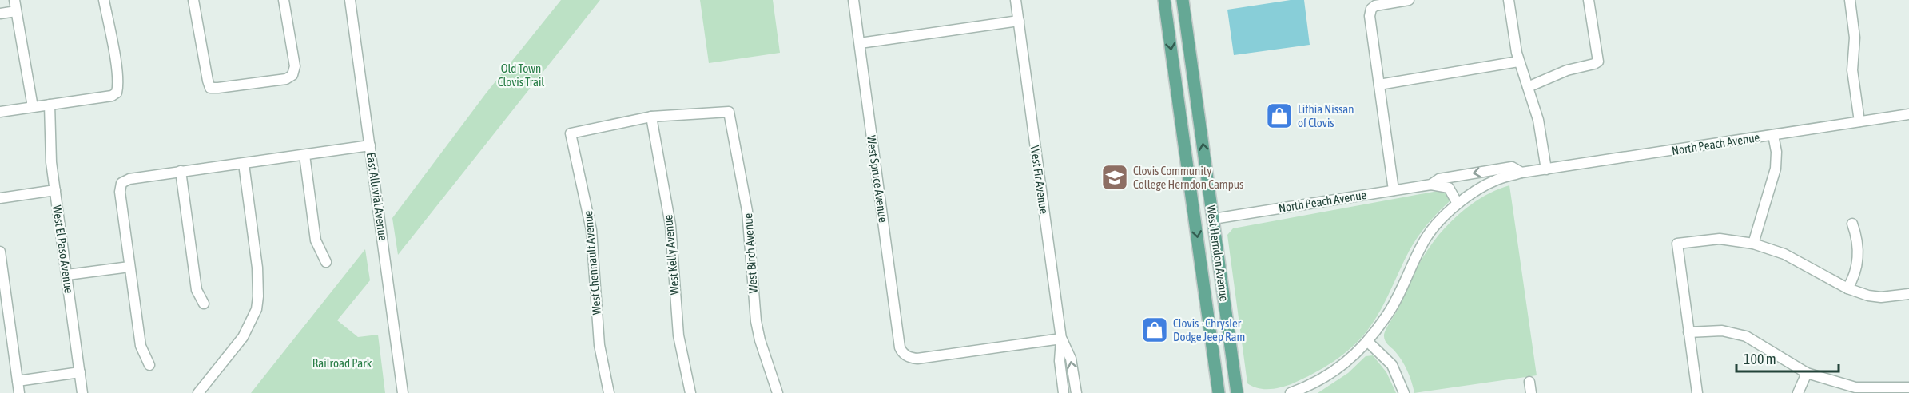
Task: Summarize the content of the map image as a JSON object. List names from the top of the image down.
{
  "streets": {
    "main road": ["West Herndon Avenue"],
    "street": [
      "North Peach Avenue",
      "West Spruce Avenue",
      "West Fir Avenue",
      "East Alluvial Avenue",
      "West El Paso Avenue",
      "West Birch Avenue",
      "West Kelly Avenue",
      "West Chennault Avenue"
    ]
  },
  "crossings": [
    ["North Peach Avenue", "West Herndon Avenue"],
    ["West Spruce Avenue", "West Fir Avenue"],
    ["West Birch Avenue", "West Kelly Avenue"],
    ["West Birch Avenue", "West Chennault Avenue"],
    ["West Kelly Avenue", "West Chennault Avenue"]
  ],
  "parks": ["Old Town Clovis Trail", "Railroad Park"],
  "places": {
    "shop": ["Lithia Nissan of Clovis", "Clovis - Chrysler Dodge Jeep Ram"],
    "school or university": ["Clovis Community College Herndon Campus"]
  },
  "scale_bar": "100 m"
}
